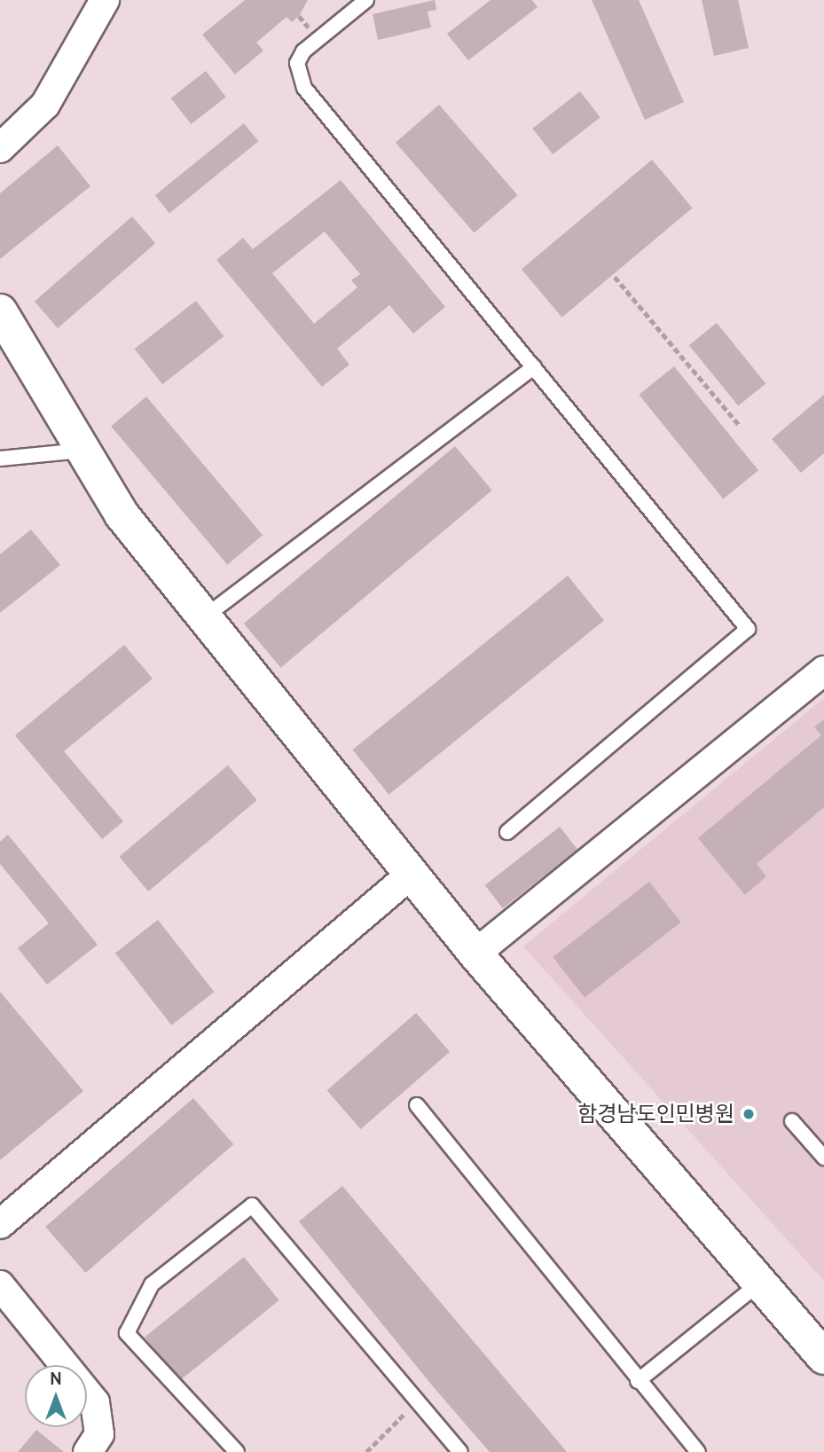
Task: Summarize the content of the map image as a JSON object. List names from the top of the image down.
{
  "places": ["함경남도인민병원"],
  "north": "top"
}
